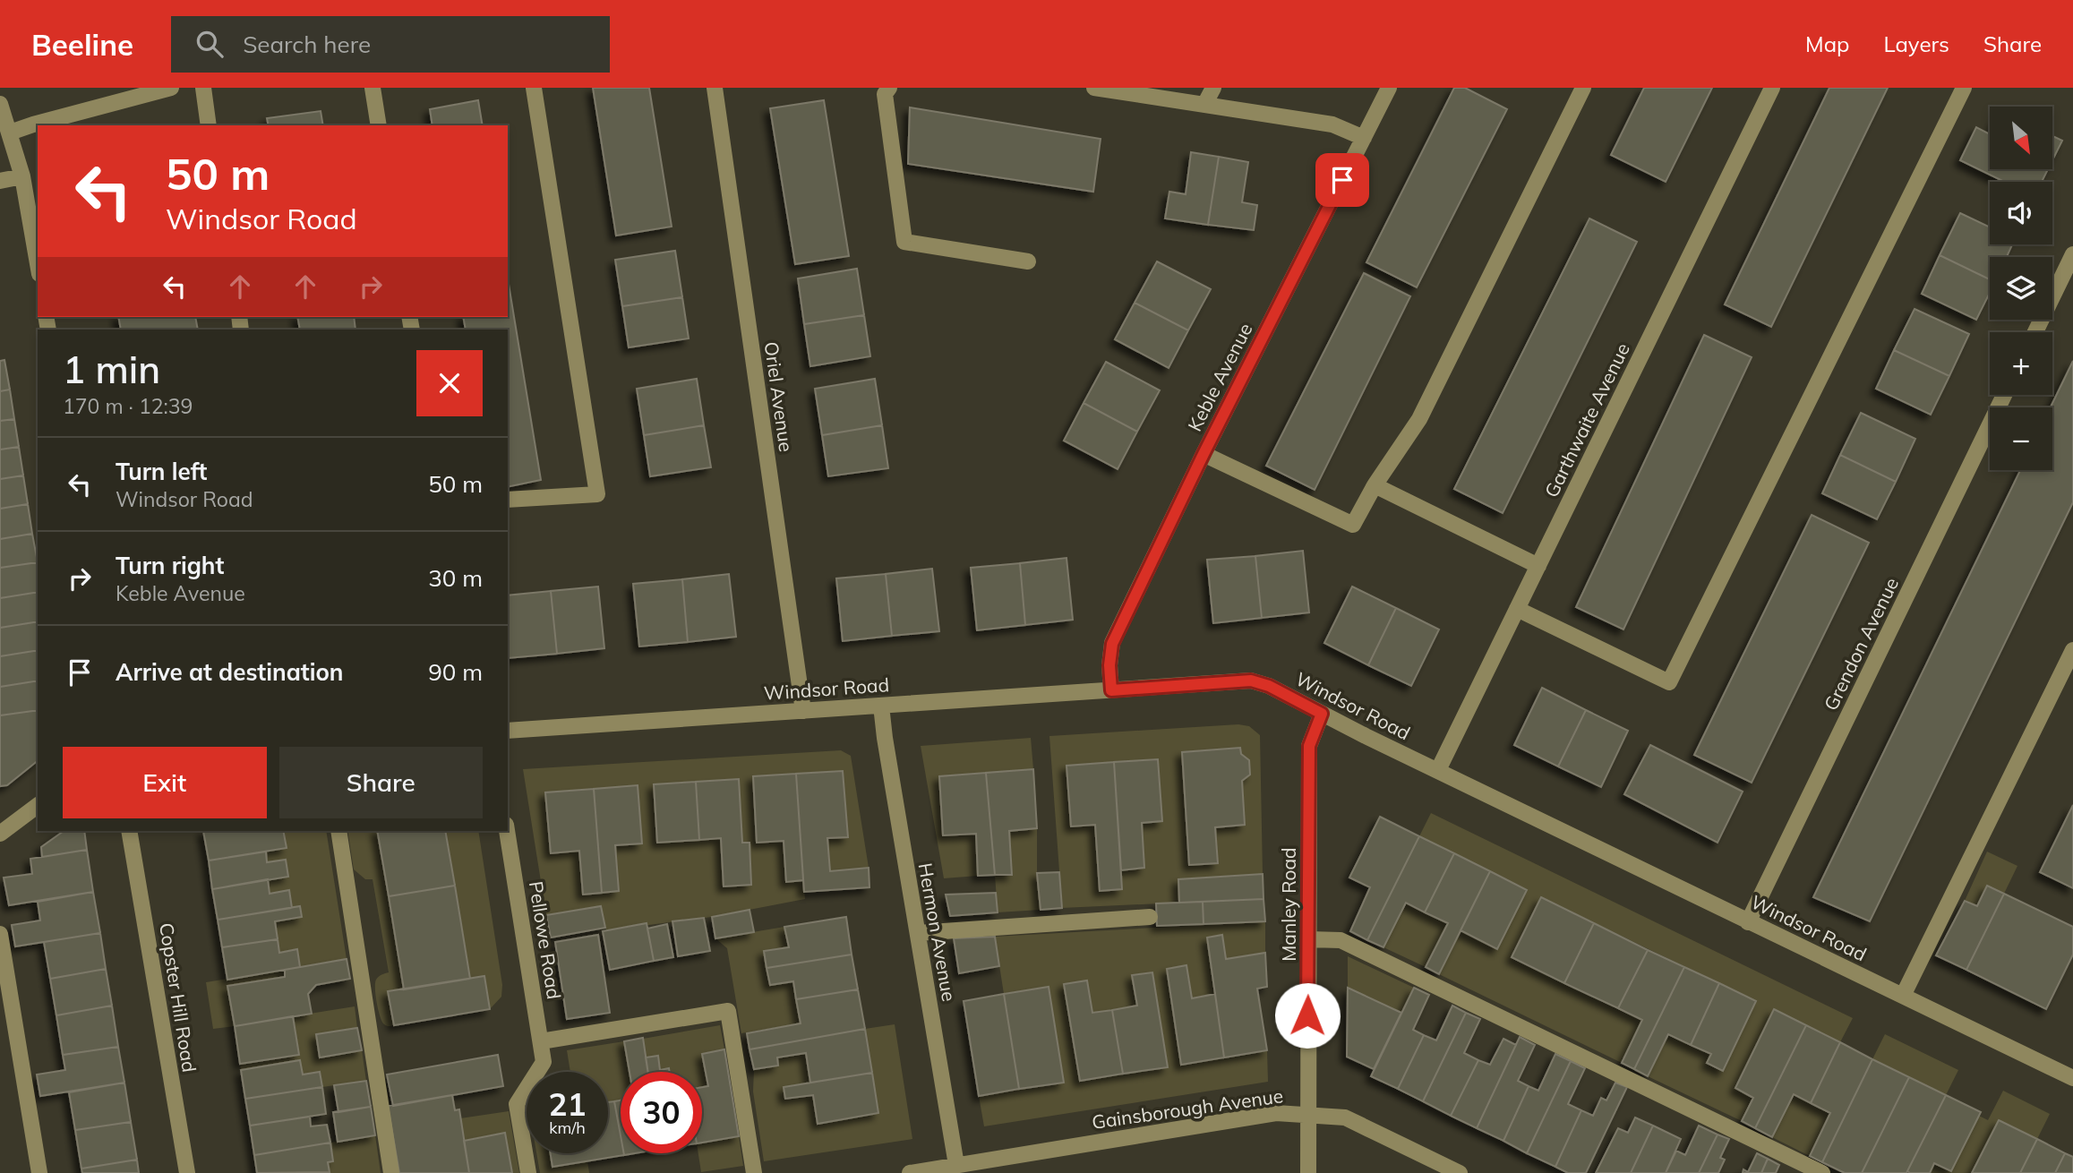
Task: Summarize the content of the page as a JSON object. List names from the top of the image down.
{
  "streets": {
    "street": [
      "Keble Avenue",
      "Oriel Avenue",
      "Garthwaite Avenue",
      "Grendon Avenue",
      "Windsor Road",
      "Manley Road",
      "Hermon Avenue",
      "Pellowe Road",
      "Copster Hill Road",
      "Gainsborough Avenue"
    ]
  },
  "crossings": [
    ["Keble Avenue", "Windsor Road"],
    ["Oriel Avenue", "Windsor Road"],
    ["Garthwaite Avenue", "Windsor Road"],
    ["Grendon Avenue", "Windsor Road"],
    ["Windsor Road", "Manley Road"],
    ["Windsor Road", "Hermon Avenue"],
    ["Manley Road", "Gainsborough Avenue"],
    ["Hermon Avenue", "Gainsborough Avenue"]
  ],
  "north": "bottom right",
  "page": {
    "header": "Beeline",
    "search": "Search here",
    "nav": ["Map", "Layers", "Share"],
    "map_buttons": ["+", "−"],
    "turn": ["50 m", "Windsor Road"],
    "heading": ["1 min", "170 m · 12:39"],
    "list": [
      {
        "name": "Turn left",
        "note": "Windsor Road",
        "value": "50 m"
      },
      {
        "name": "Turn right",
        "note": "Keble Avenue",
        "value": "30 m"
      },
      {
        "name": "Arrive at destination",
        "value": "90 m"
      }
    ],
    "buttons": ["Exit", "Share"],
    "speed": "21 km/h",
    "limit": "30"
  }
}
